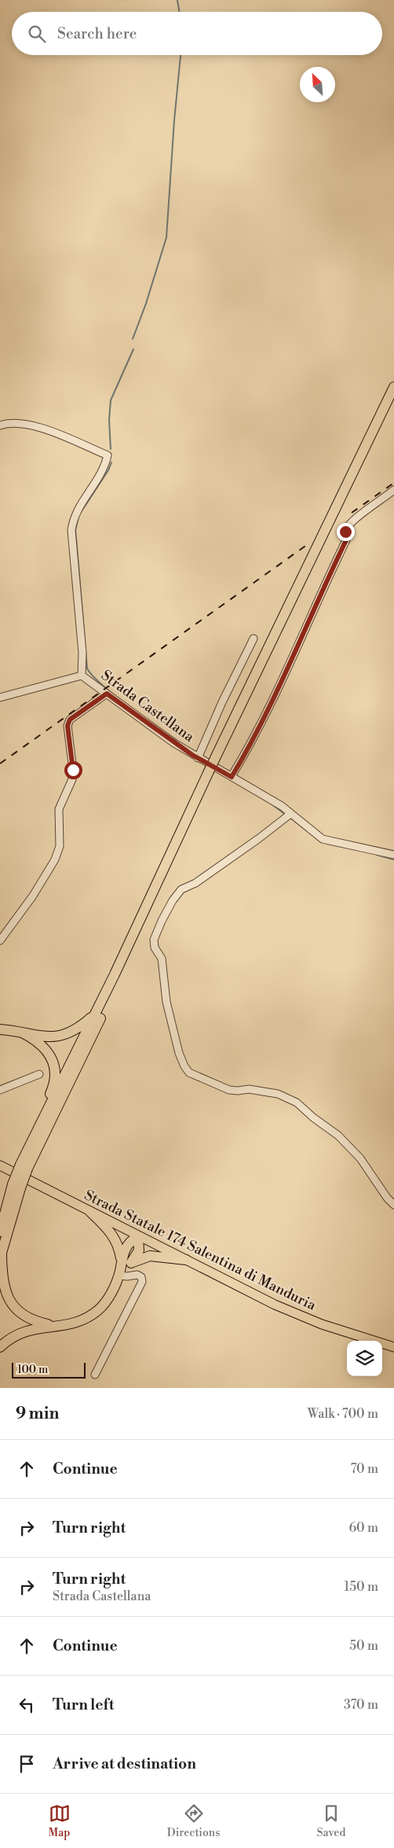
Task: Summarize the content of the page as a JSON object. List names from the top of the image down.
{
  "streets": {
    "main road": ["Strada Statale 174 Salentina di Manduria"],
    "street": ["Strada Castellana"]
  },
  "scale_bar": "100 m",
  "north": "top left",
  "page": {
    "search": "Search here",
    "scale": "100 m",
    "heading": ["9 min", "Walk · 700 m"],
    "list": [
      ["Continue", "70 m"],
      ["Turn right", "60 m"],
      ["Turn right", "Strada Castellana", "150 m"],
      ["Continue", "50 m"],
      ["Turn left", "370 m"],
      "Arrive at destination"
    ],
    "nav": ["Map", "Directions", "Saved"]
  }
}
